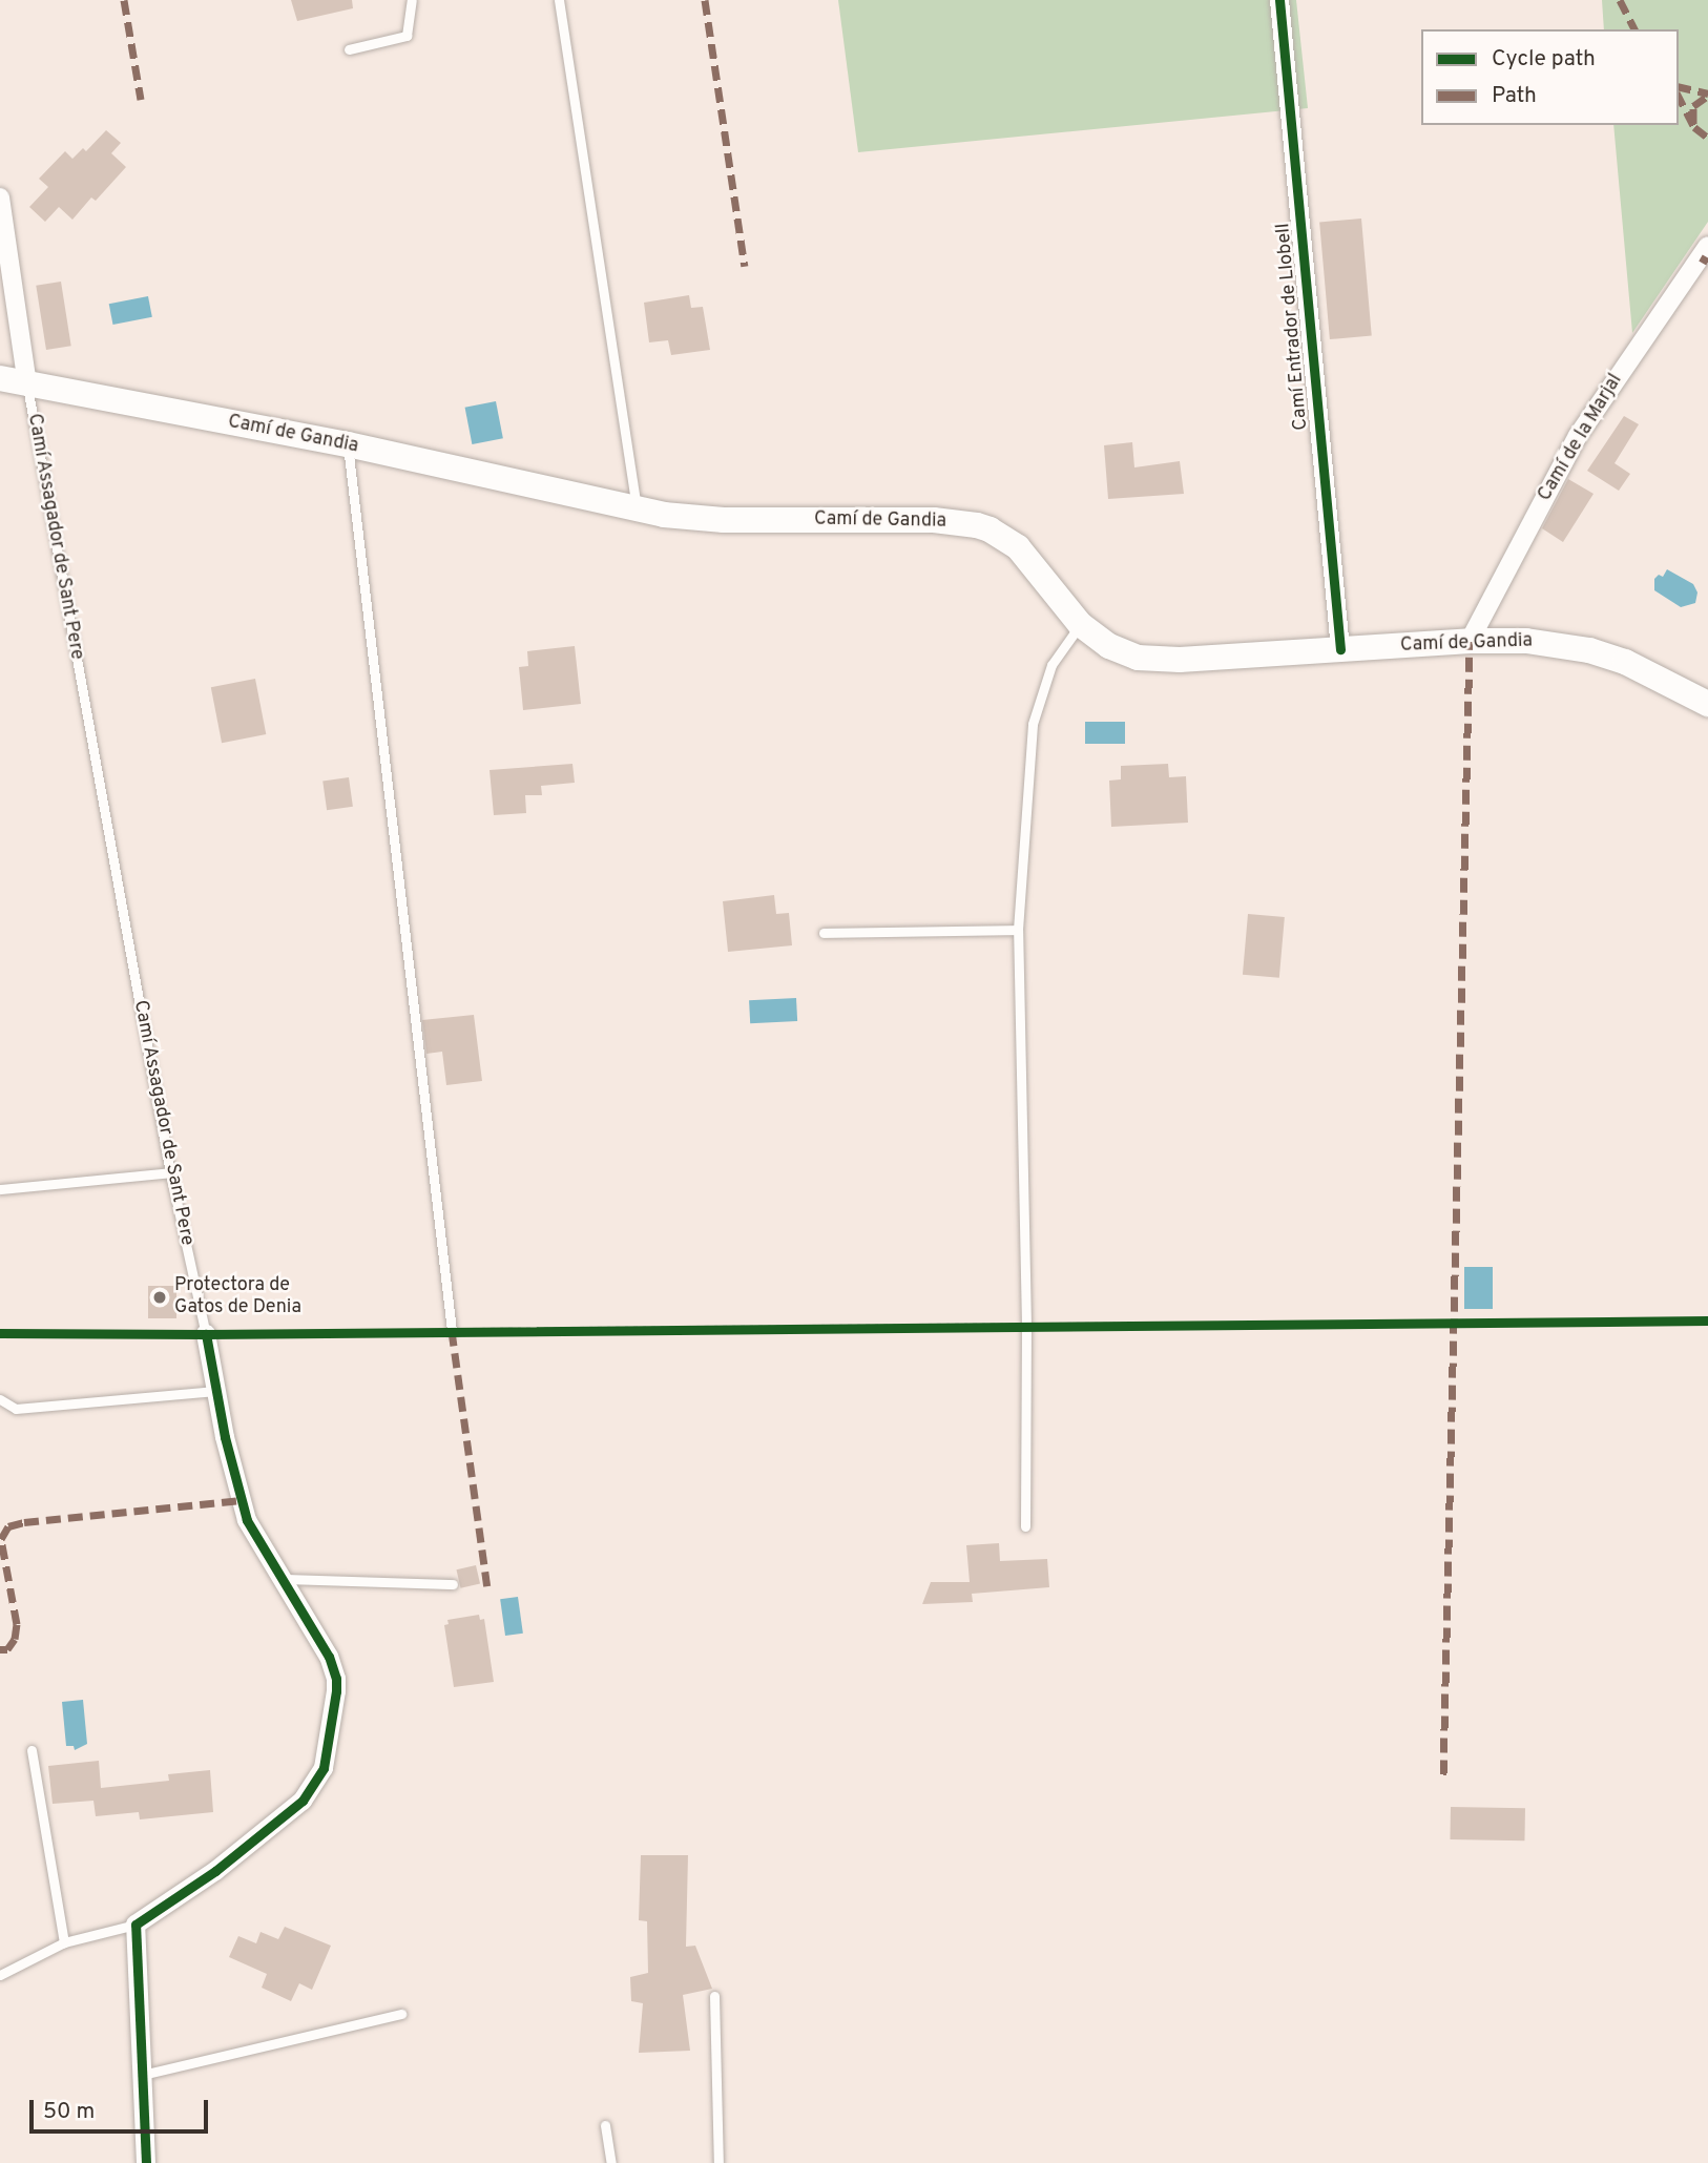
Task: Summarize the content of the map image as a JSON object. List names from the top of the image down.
{
  "streets": {
    "main road": ["Camí de Gandia"],
    "street": ["Camí Entrador de Llobell", "Camí de la Marjal", "Camí Assagador de Sant Pere"]
  },
  "crossings": [
    ["Camí Entrador de Llobell", "Camí de Gandia"],
    ["Camí de Gandia", "Camí de la Marjal"],
    ["Camí de Gandia", "Camí Assagador de Sant Pere"]
  ],
  "places": ["Protectora de Gatos de Denia"],
  "legend": ["Cycle path", "Path"],
  "scale_bar": "50 m"
}
